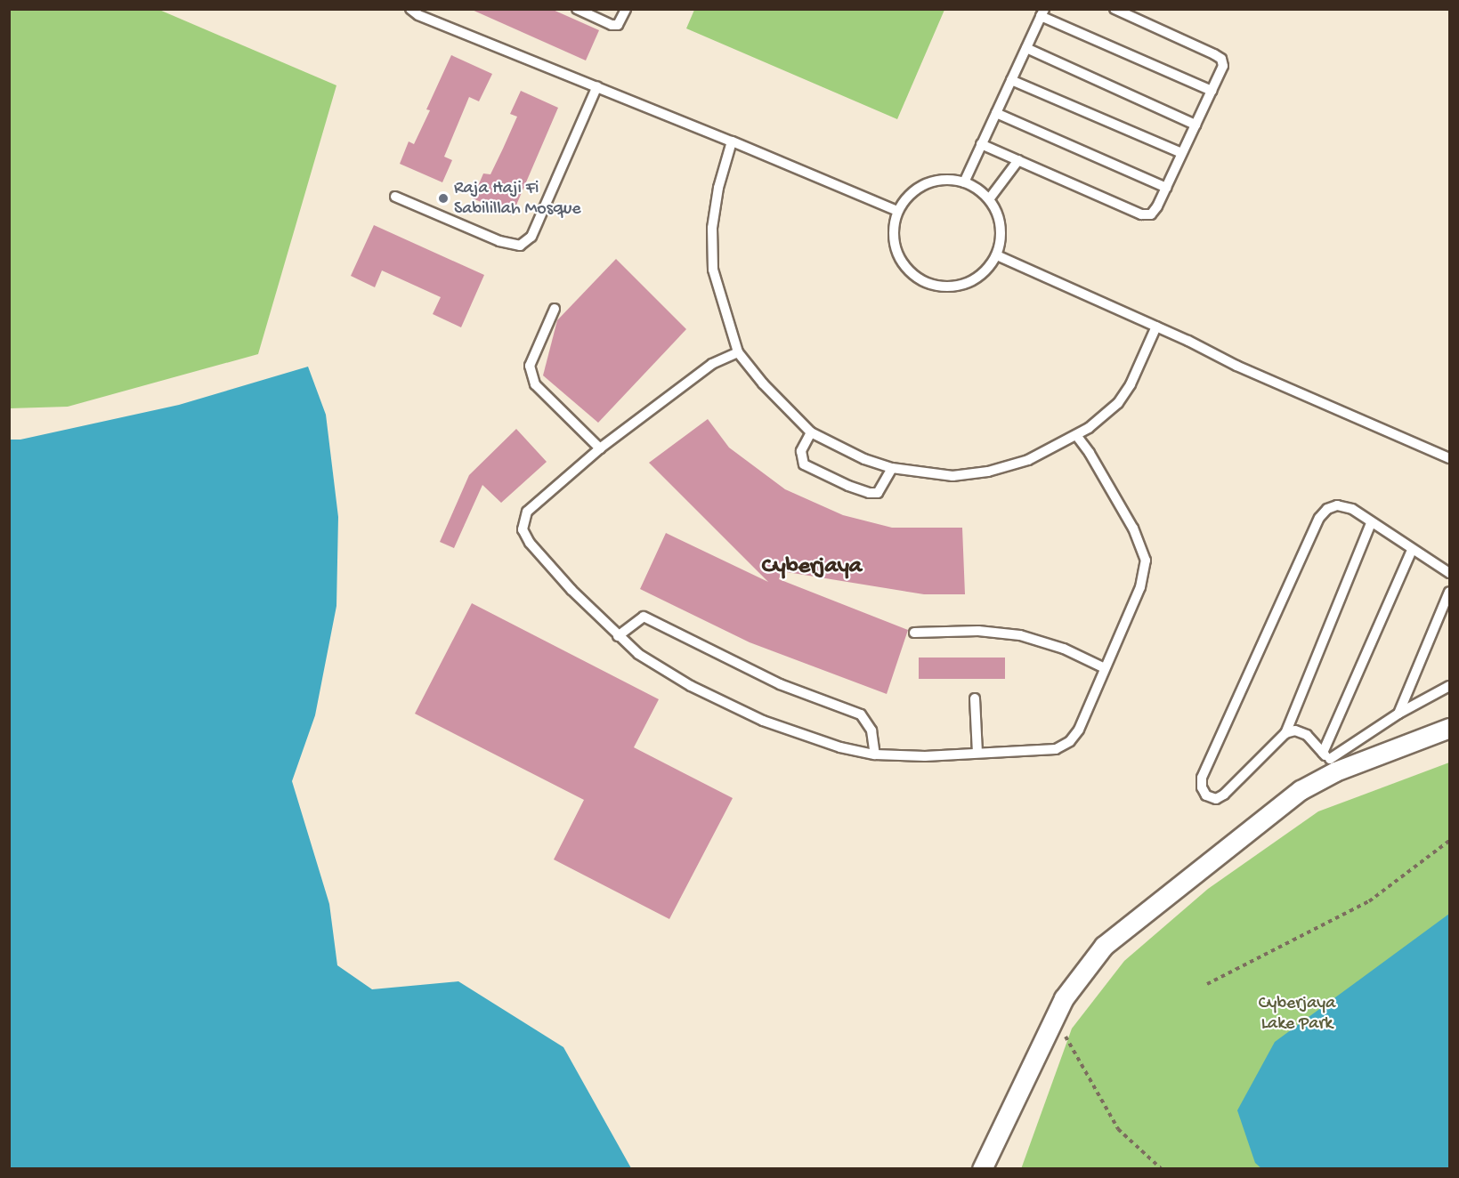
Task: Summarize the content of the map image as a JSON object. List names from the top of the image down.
{
  "districts": ["Cyberjaya"],
  "parks": ["Cyberjaya Lake Park"],
  "places": ["Raja Haji Fi Sabilillah Mosque"]
}
